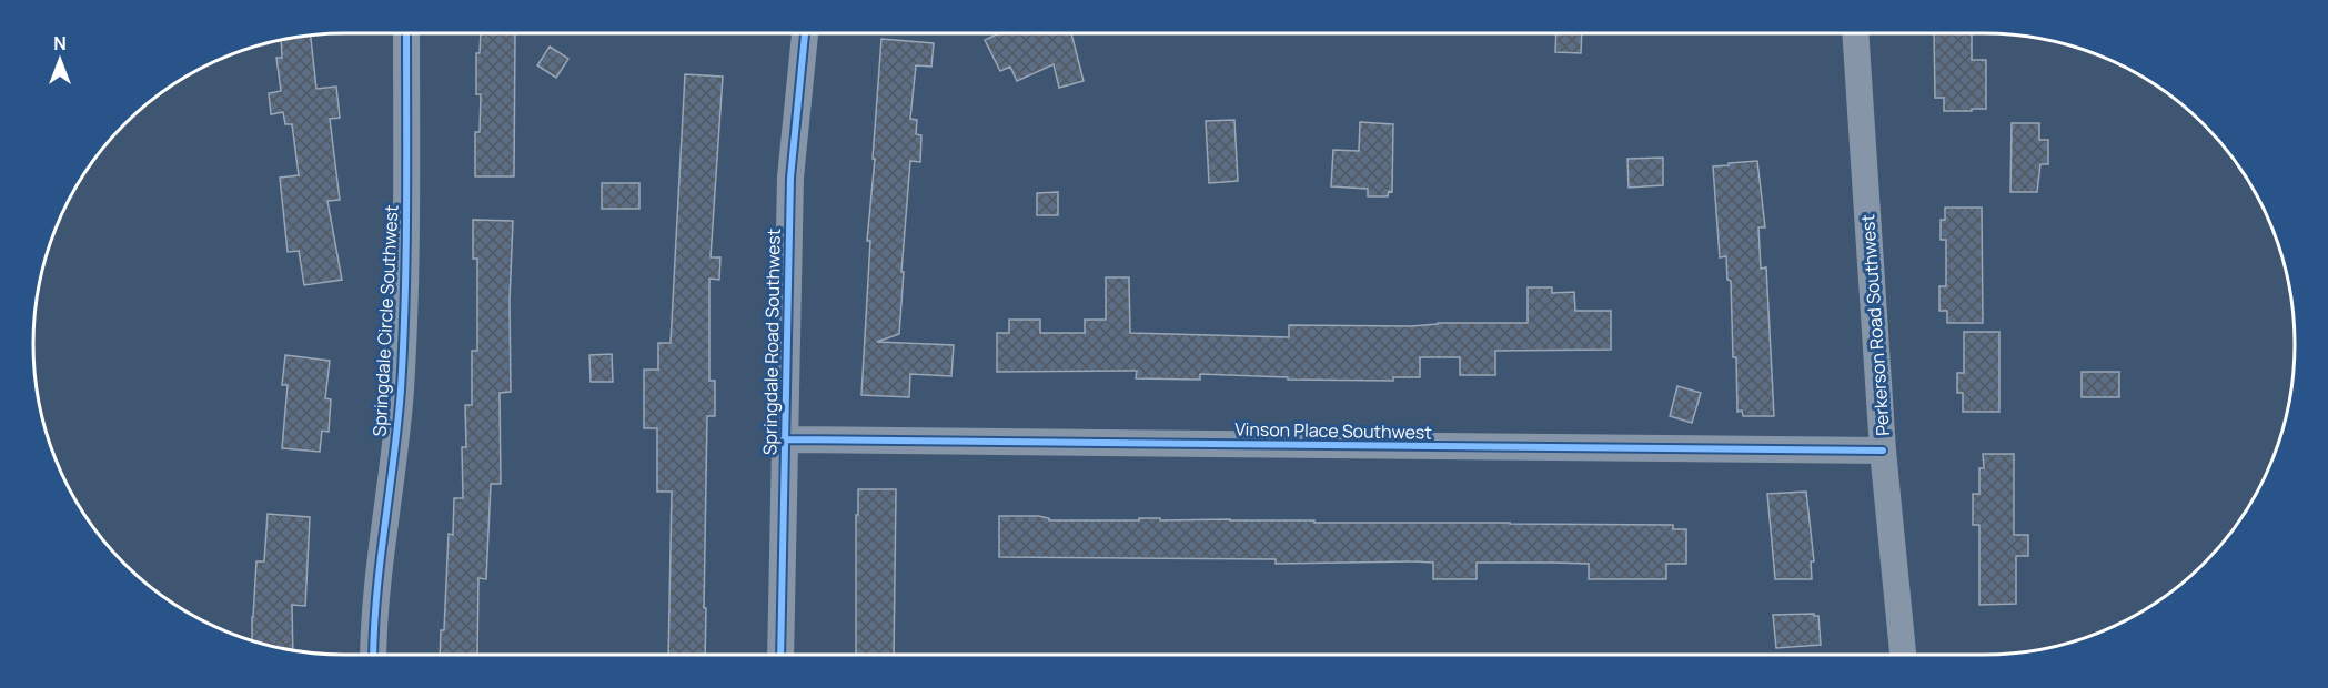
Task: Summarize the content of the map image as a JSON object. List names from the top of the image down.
{
  "streets": {
    "street": [
      "Springdale Circle Southwest",
      "Perkerson Road Southwest",
      "Springdale Road Southwest",
      "Vinson Place Southwest"
    ]
  },
  "crossings": [
    ["Perkerson Road Southwest", "Vinson Place Southwest"],
    ["Springdale Road Southwest", "Vinson Place Southwest"]
  ],
  "north": "top"
}
